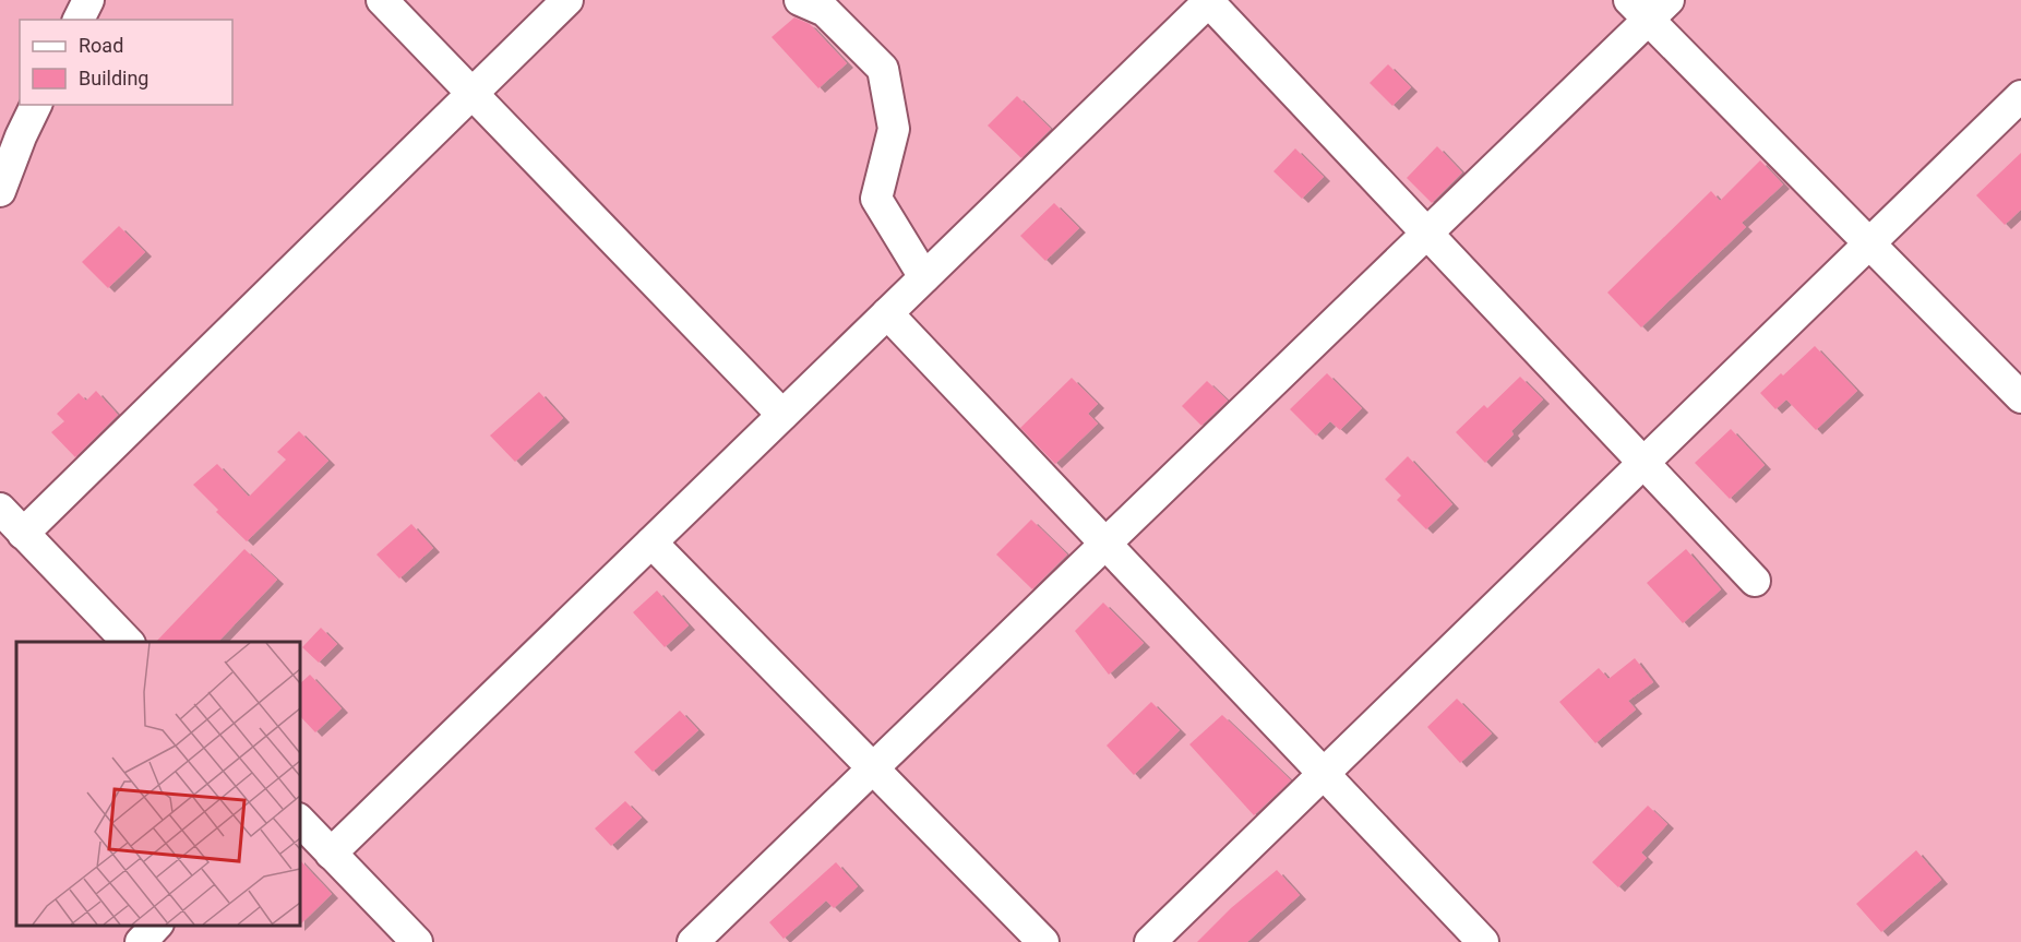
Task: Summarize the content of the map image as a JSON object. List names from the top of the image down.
{
  "legend": ["Road", "Building"]
}
